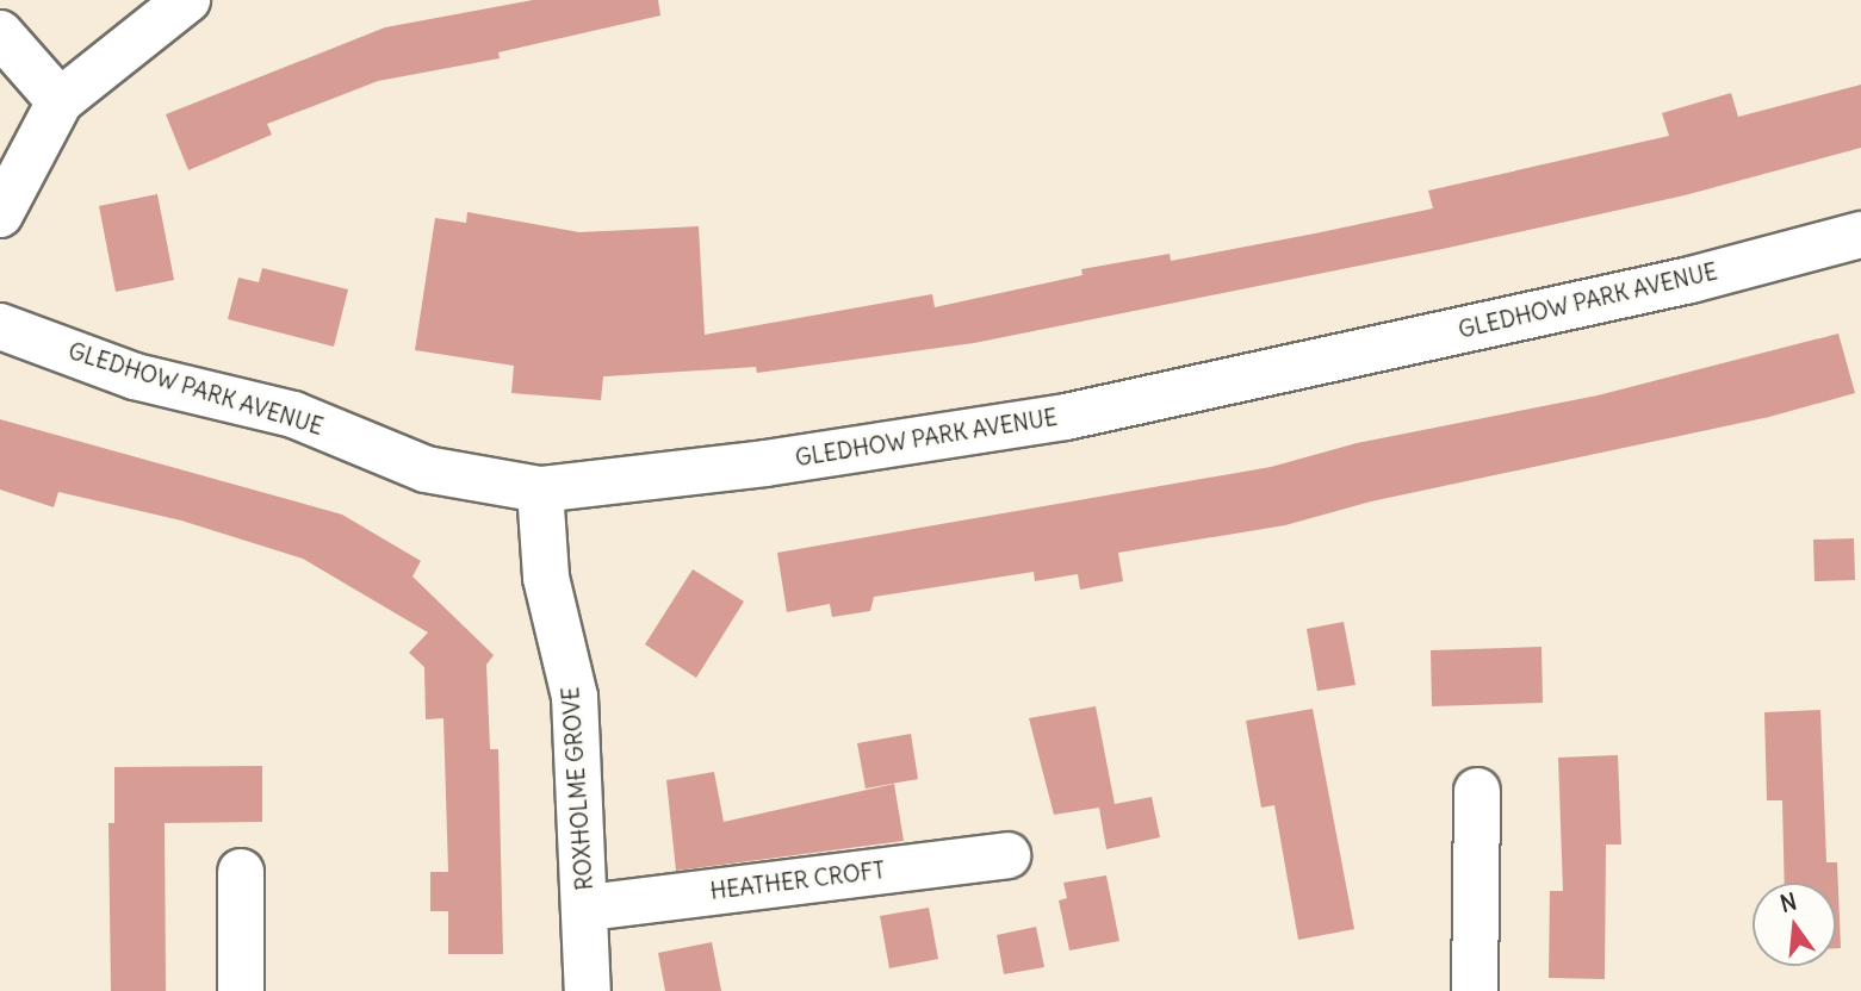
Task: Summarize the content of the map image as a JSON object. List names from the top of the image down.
{
  "streets": {
    "street": ["GLEDHOW PARK AVENUE", "ROXHOLME GROVE", "HEATHER CROFT"]
  },
  "crossings": [
    ["GLEDHOW PARK AVENUE", "ROXHOLME GROVE"],
    ["ROXHOLME GROVE", "HEATHER CROFT"]
  ],
  "north": "top"
}
